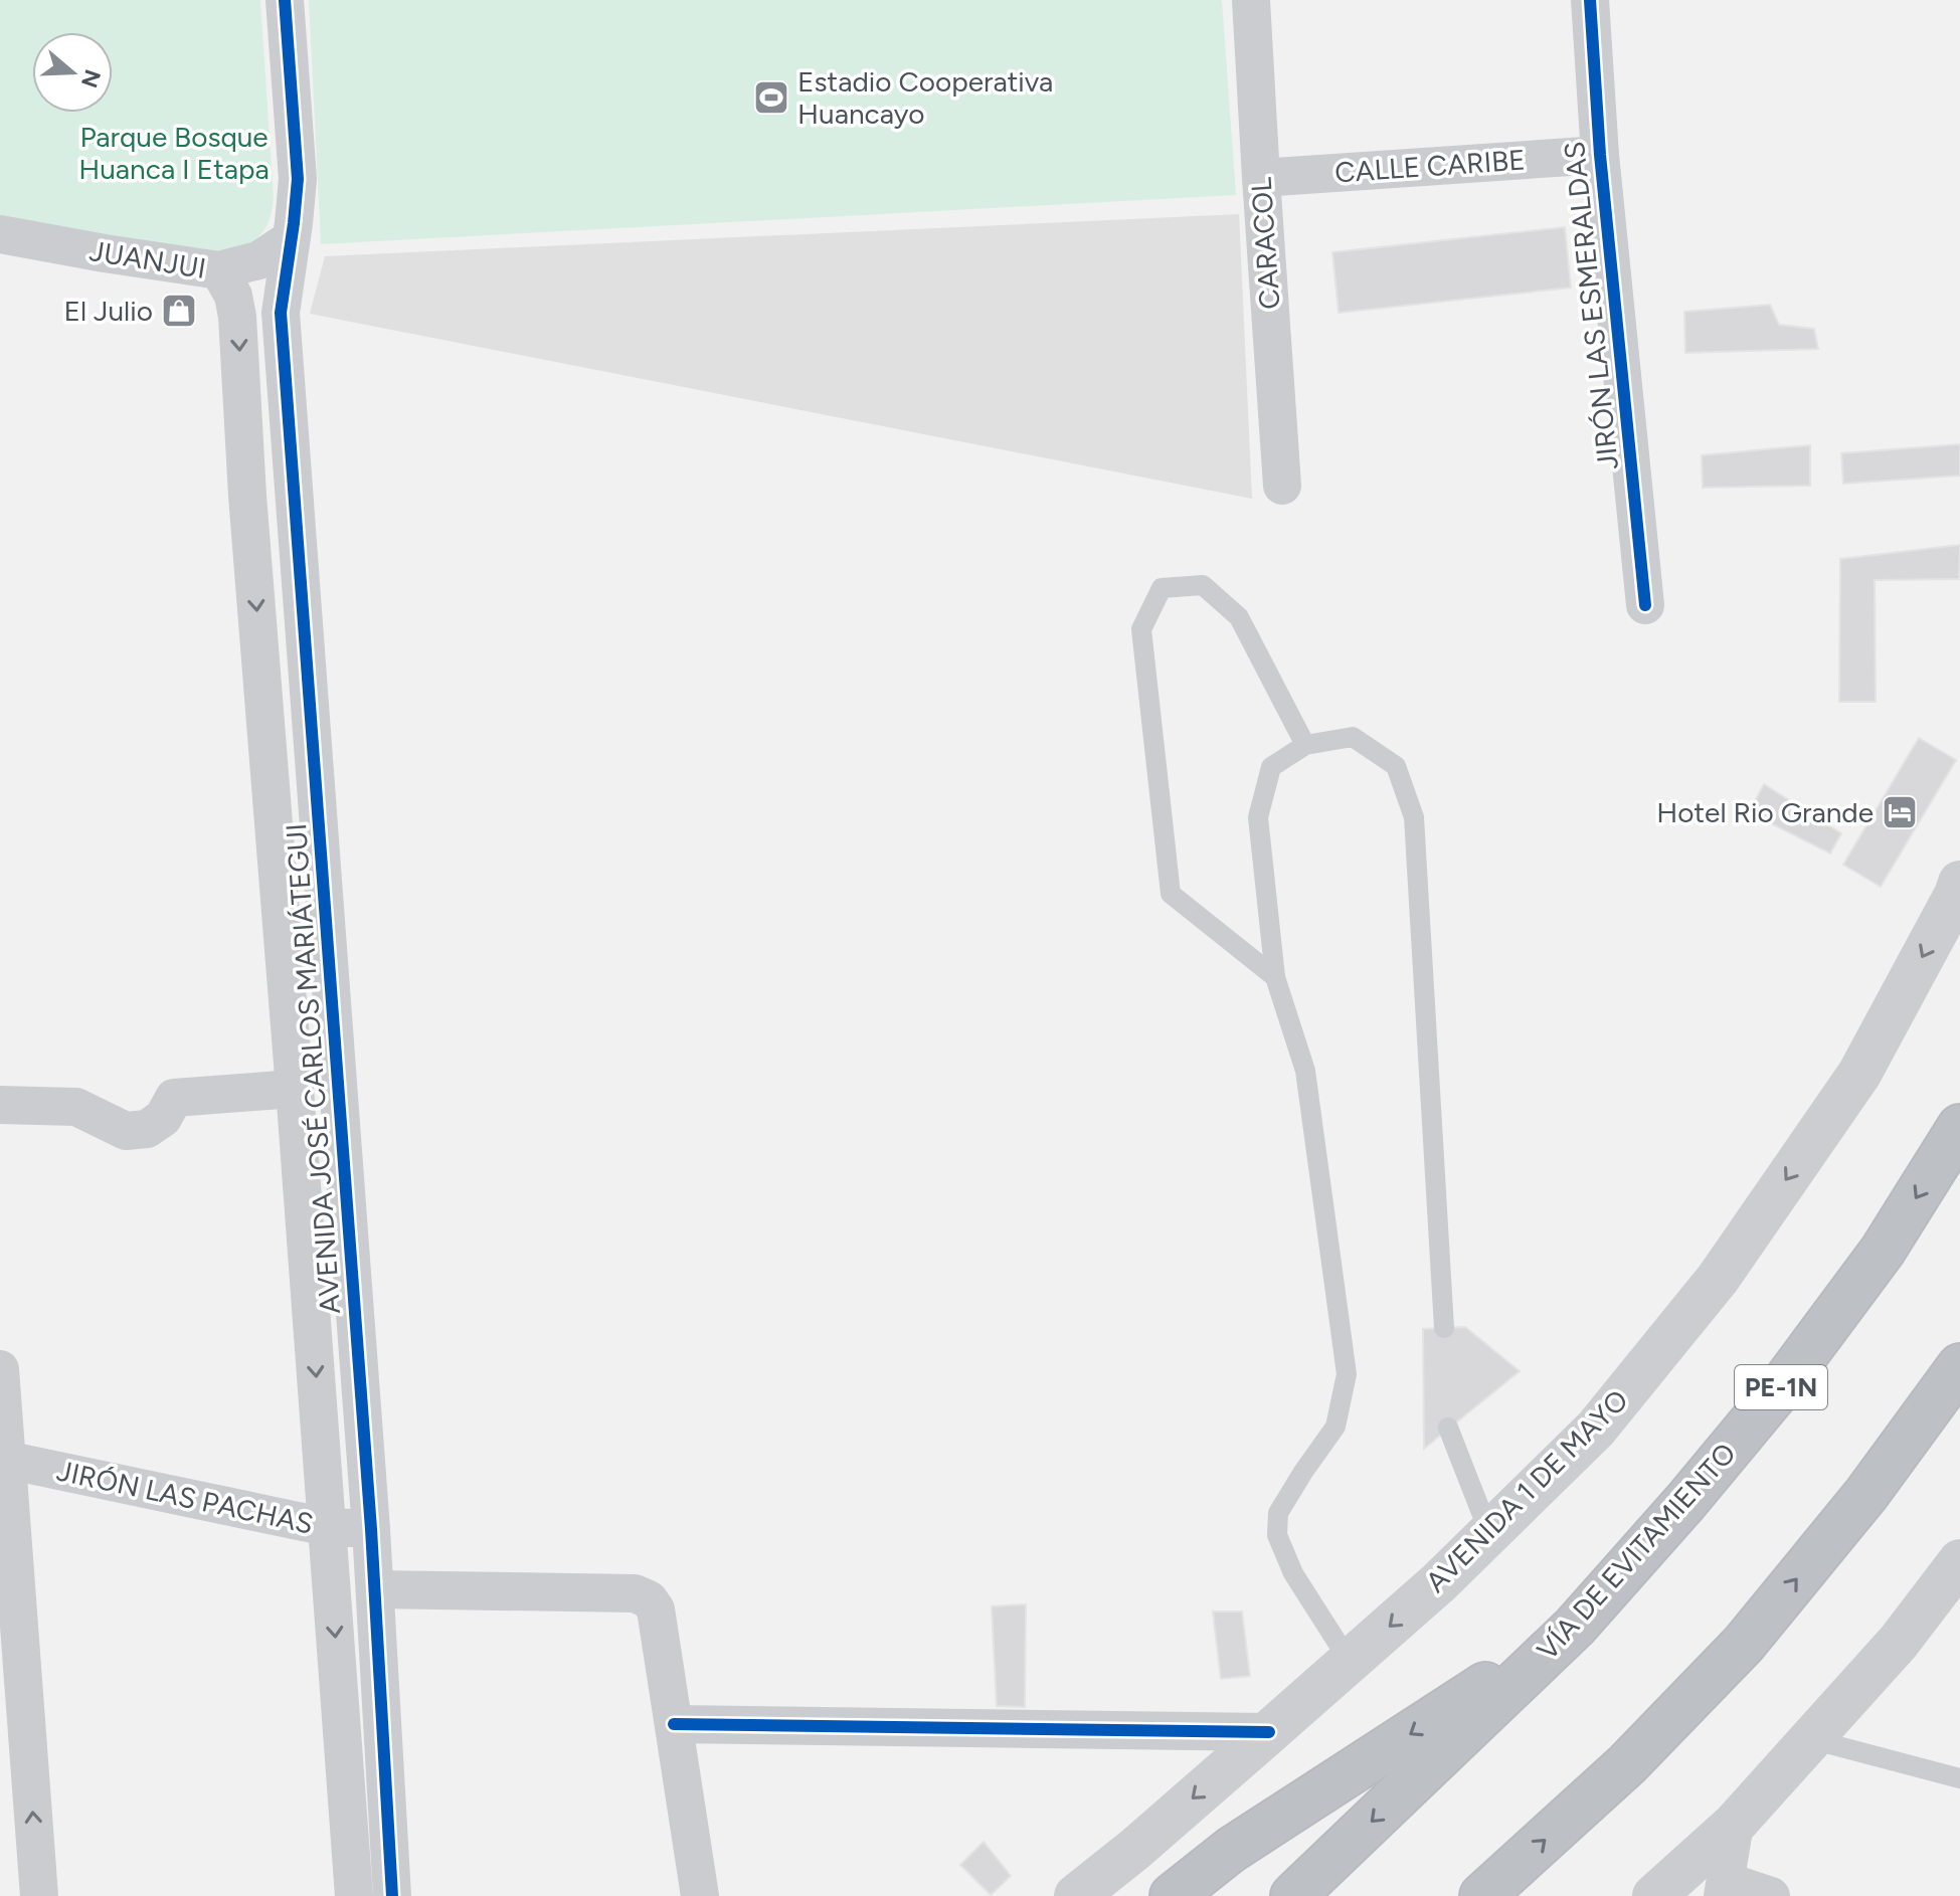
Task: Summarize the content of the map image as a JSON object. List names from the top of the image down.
{
  "streets": {
    "highway": ["PE-1N", "VÍA DE EVITAMIENTO"],
    "main road": ["AVENIDA 1 DE MAYO"],
    "street": [
      "CALLE CARIBE",
      "CARACOL",
      "JUANJUI",
      "JIRÓN LAS ESMERALDAS",
      "AVENIDA JOSÉ CARLOS MARIÁTEGUI",
      "JIRÓN LAS PACHAS"
    ]
  },
  "crossings": [
    ["CALLE CARIBE", "CARACOL"],
    ["CALLE CARIBE", "JIRÓN LAS ESMERALDAS"],
    ["JUANJUI", "AVENIDA JOSÉ CARLOS MARIÁTEGUI"],
    ["AVENIDA JOSÉ CARLOS MARIÁTEGUI", "JIRÓN LAS PACHAS"]
  ],
  "one_way": ["AVENIDA 1 DE MAYO"],
  "parks": ["Parque Bosque Huanca I Etapa"],
  "places": {
    "sports": ["Estadio Cooperativa Huancayo"],
    "shop": ["El Julio"],
    "hotel": ["Hotel Rio Grande"]
  },
  "north": "right"
}
